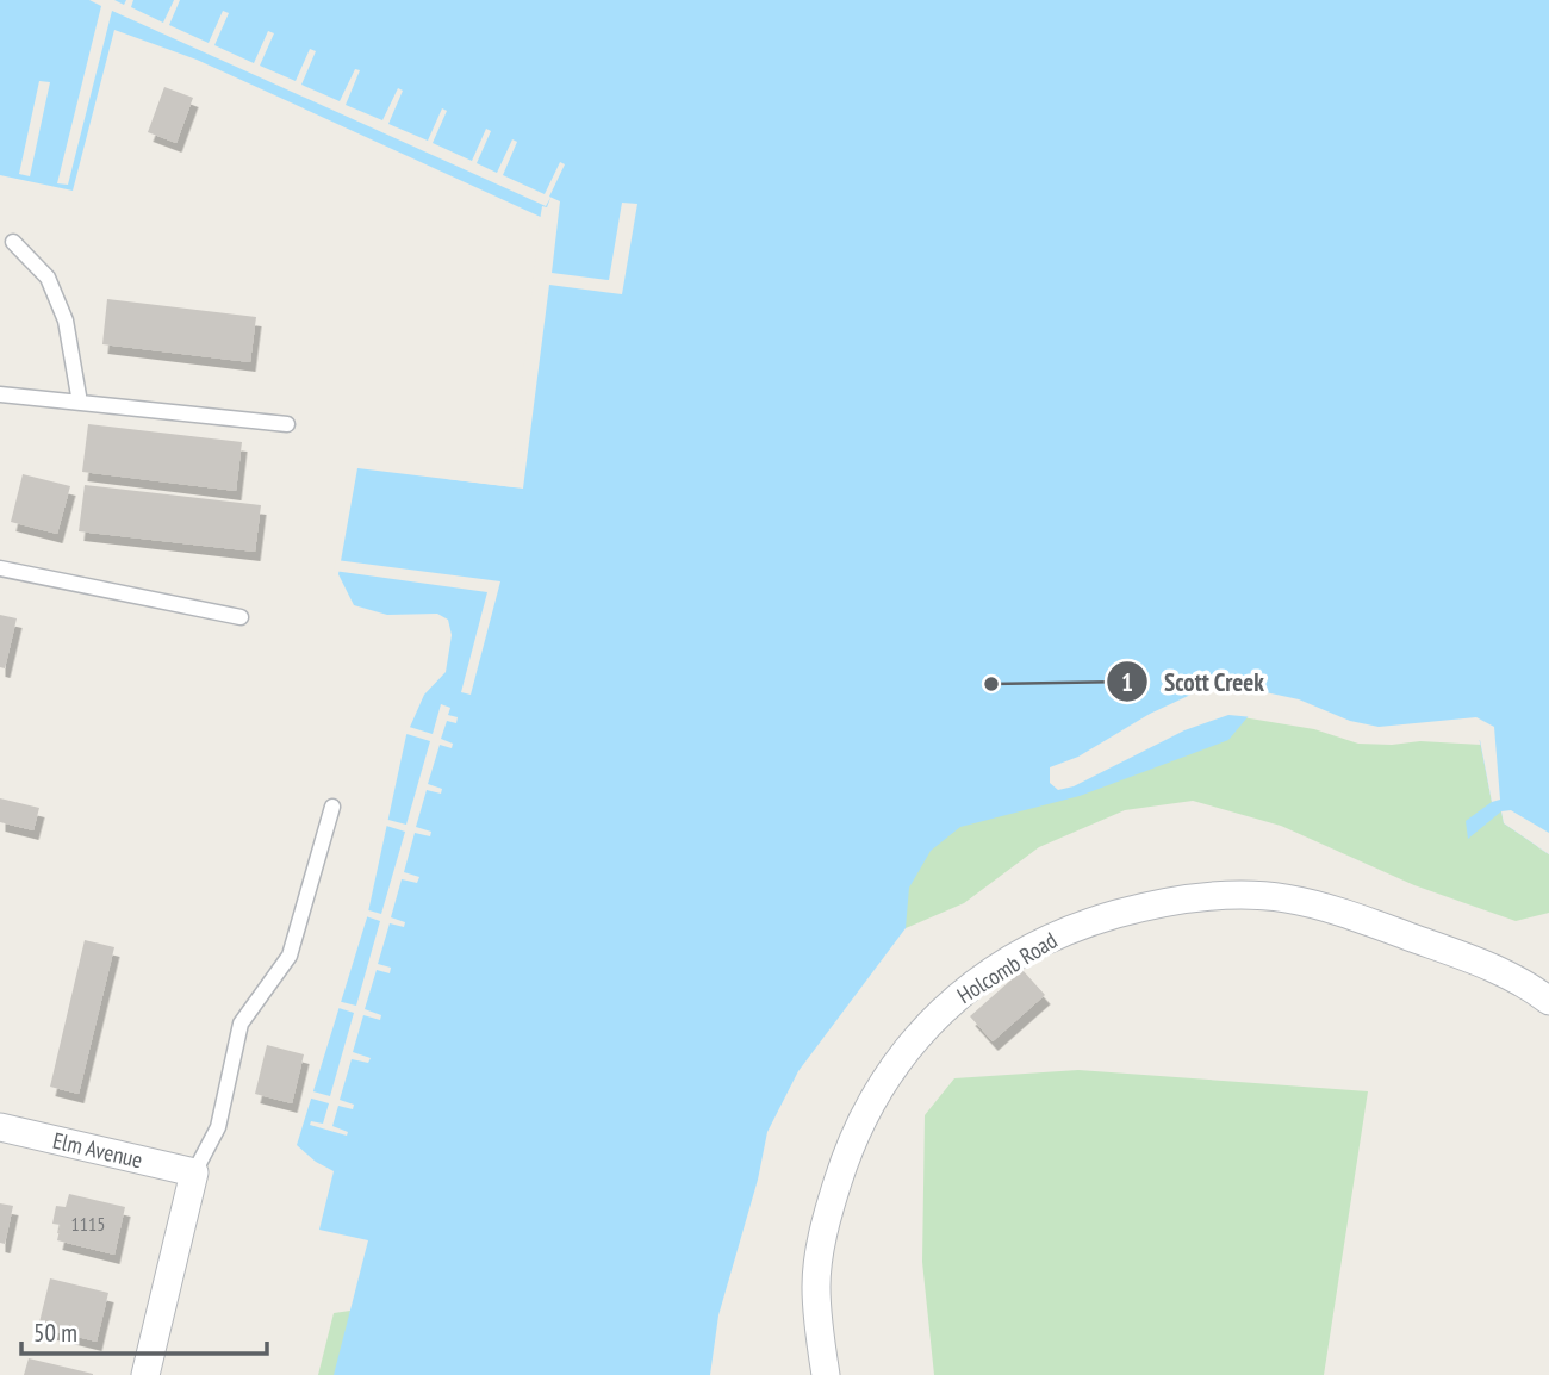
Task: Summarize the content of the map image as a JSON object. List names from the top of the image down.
{
  "streets": {
    "street": ["Holcomb Road", "Elm Avenue"]
  },
  "places": ["Scott Creek"],
  "house_numbers": ["1115"],
  "scale_bar": "50 m"
}
